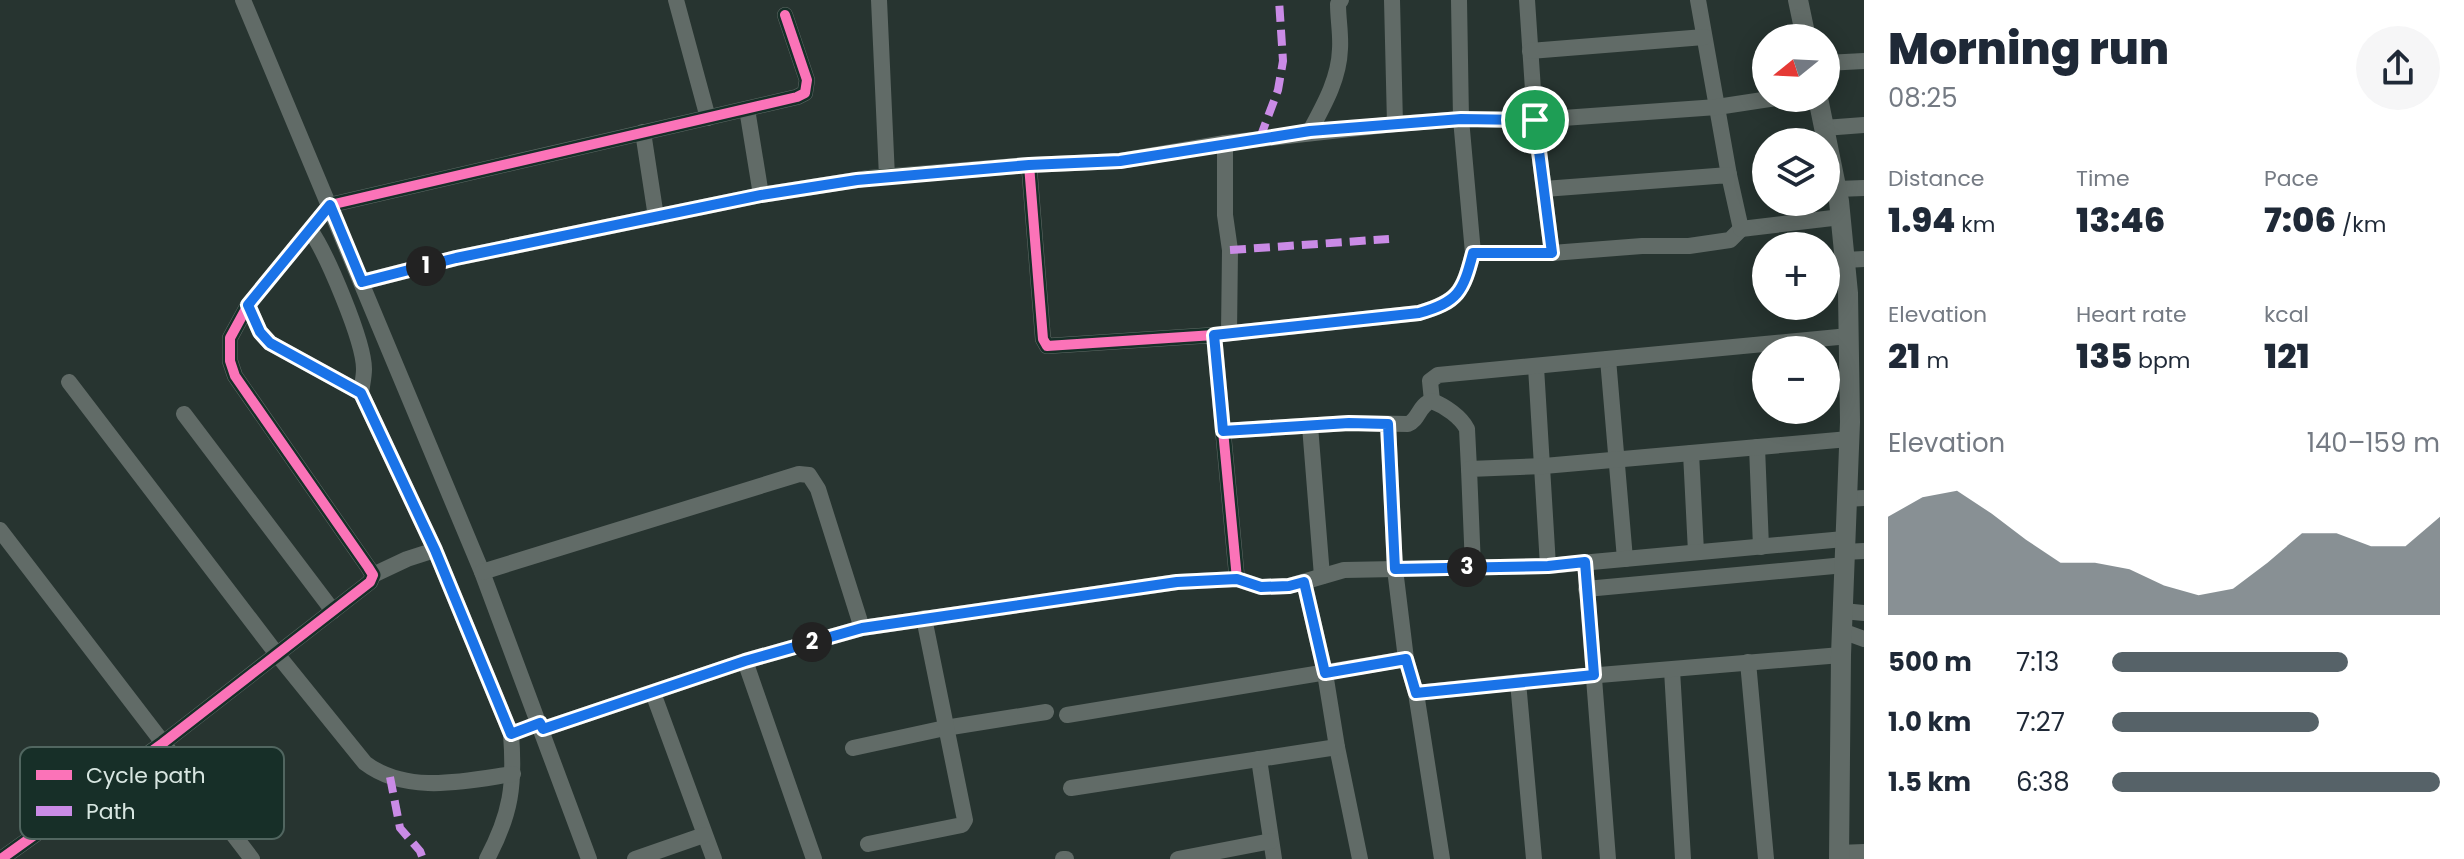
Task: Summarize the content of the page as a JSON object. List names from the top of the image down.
{
  "legend": ["Cycle path", "Path"],
  "north": "left",
  "page": {
    "heading": ["Morning run", "08:25"],
    "map_buttons": ["+", "−"],
    "stats": [
      ["Distance", "1.94 km"],
      ["Time", "13:46"],
      ["Pace", "7:06 /km"],
      ["Elevation", "21 m"],
      ["Heart rate", "135 bpm"],
      ["kcal", "121"]
    ],
    "pins": ["1", "3", "2"],
    "chart": ["Elevation", "140–159 m"],
    "list": [
      {
        "name": "500 m",
        "note": "7:13"
      },
      {
        "name": "1.0 km",
        "note": "7:27"
      },
      {
        "name": "1.5 km",
        "note": "6:38"
      }
    ]
  }
}
